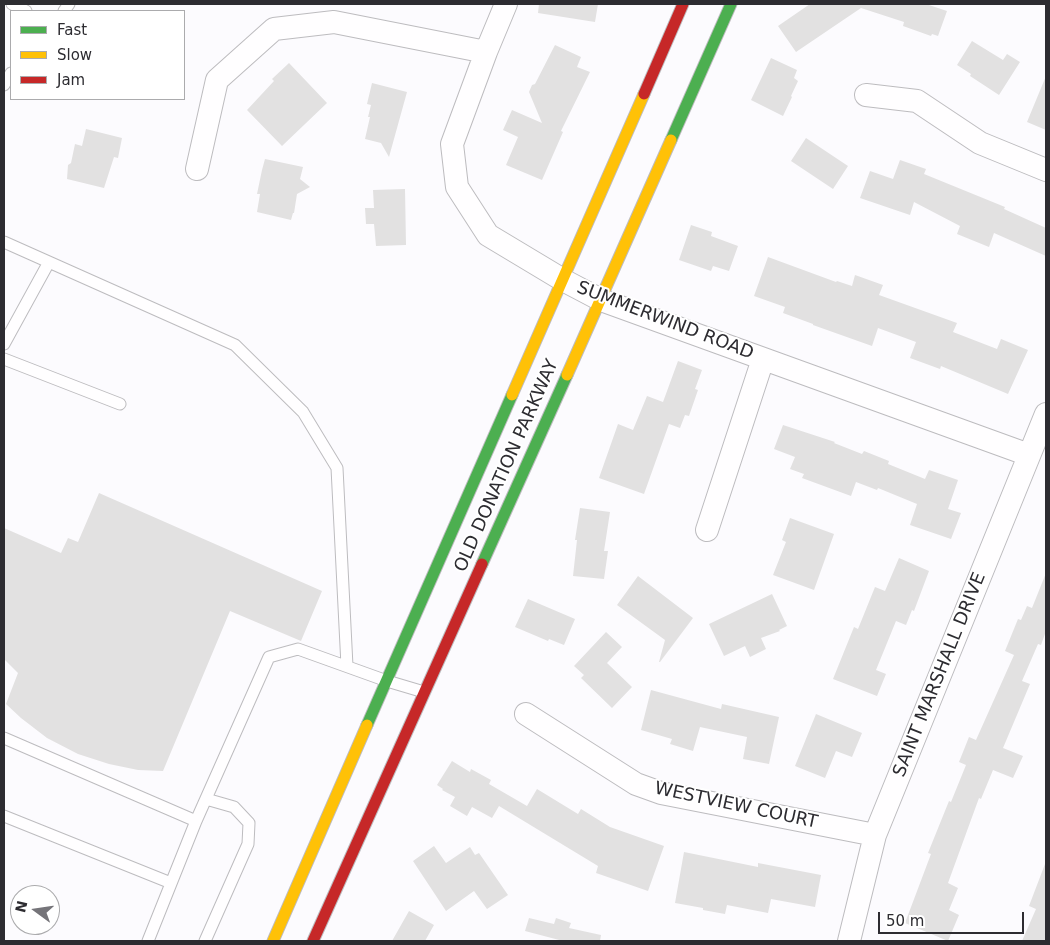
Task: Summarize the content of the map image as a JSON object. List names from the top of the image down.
{
  "streets": {
    "street": [
      "SUMMERWIND ROAD",
      "OLD DONATION PARKWAY",
      "SAINT MARSHALL DRIVE",
      "WESTVIEW COURT"
    ]
  },
  "crossings": [
    ["SUMMERWIND ROAD", "OLD DONATION PARKWAY"],
    ["SUMMERWIND ROAD", "SAINT MARSHALL DRIVE"],
    ["SAINT MARSHALL DRIVE", "WESTVIEW COURT"]
  ],
  "legend": ["Fast", "Slow", "Jam"],
  "scale_bar": "50 m",
  "north": "left"
}
